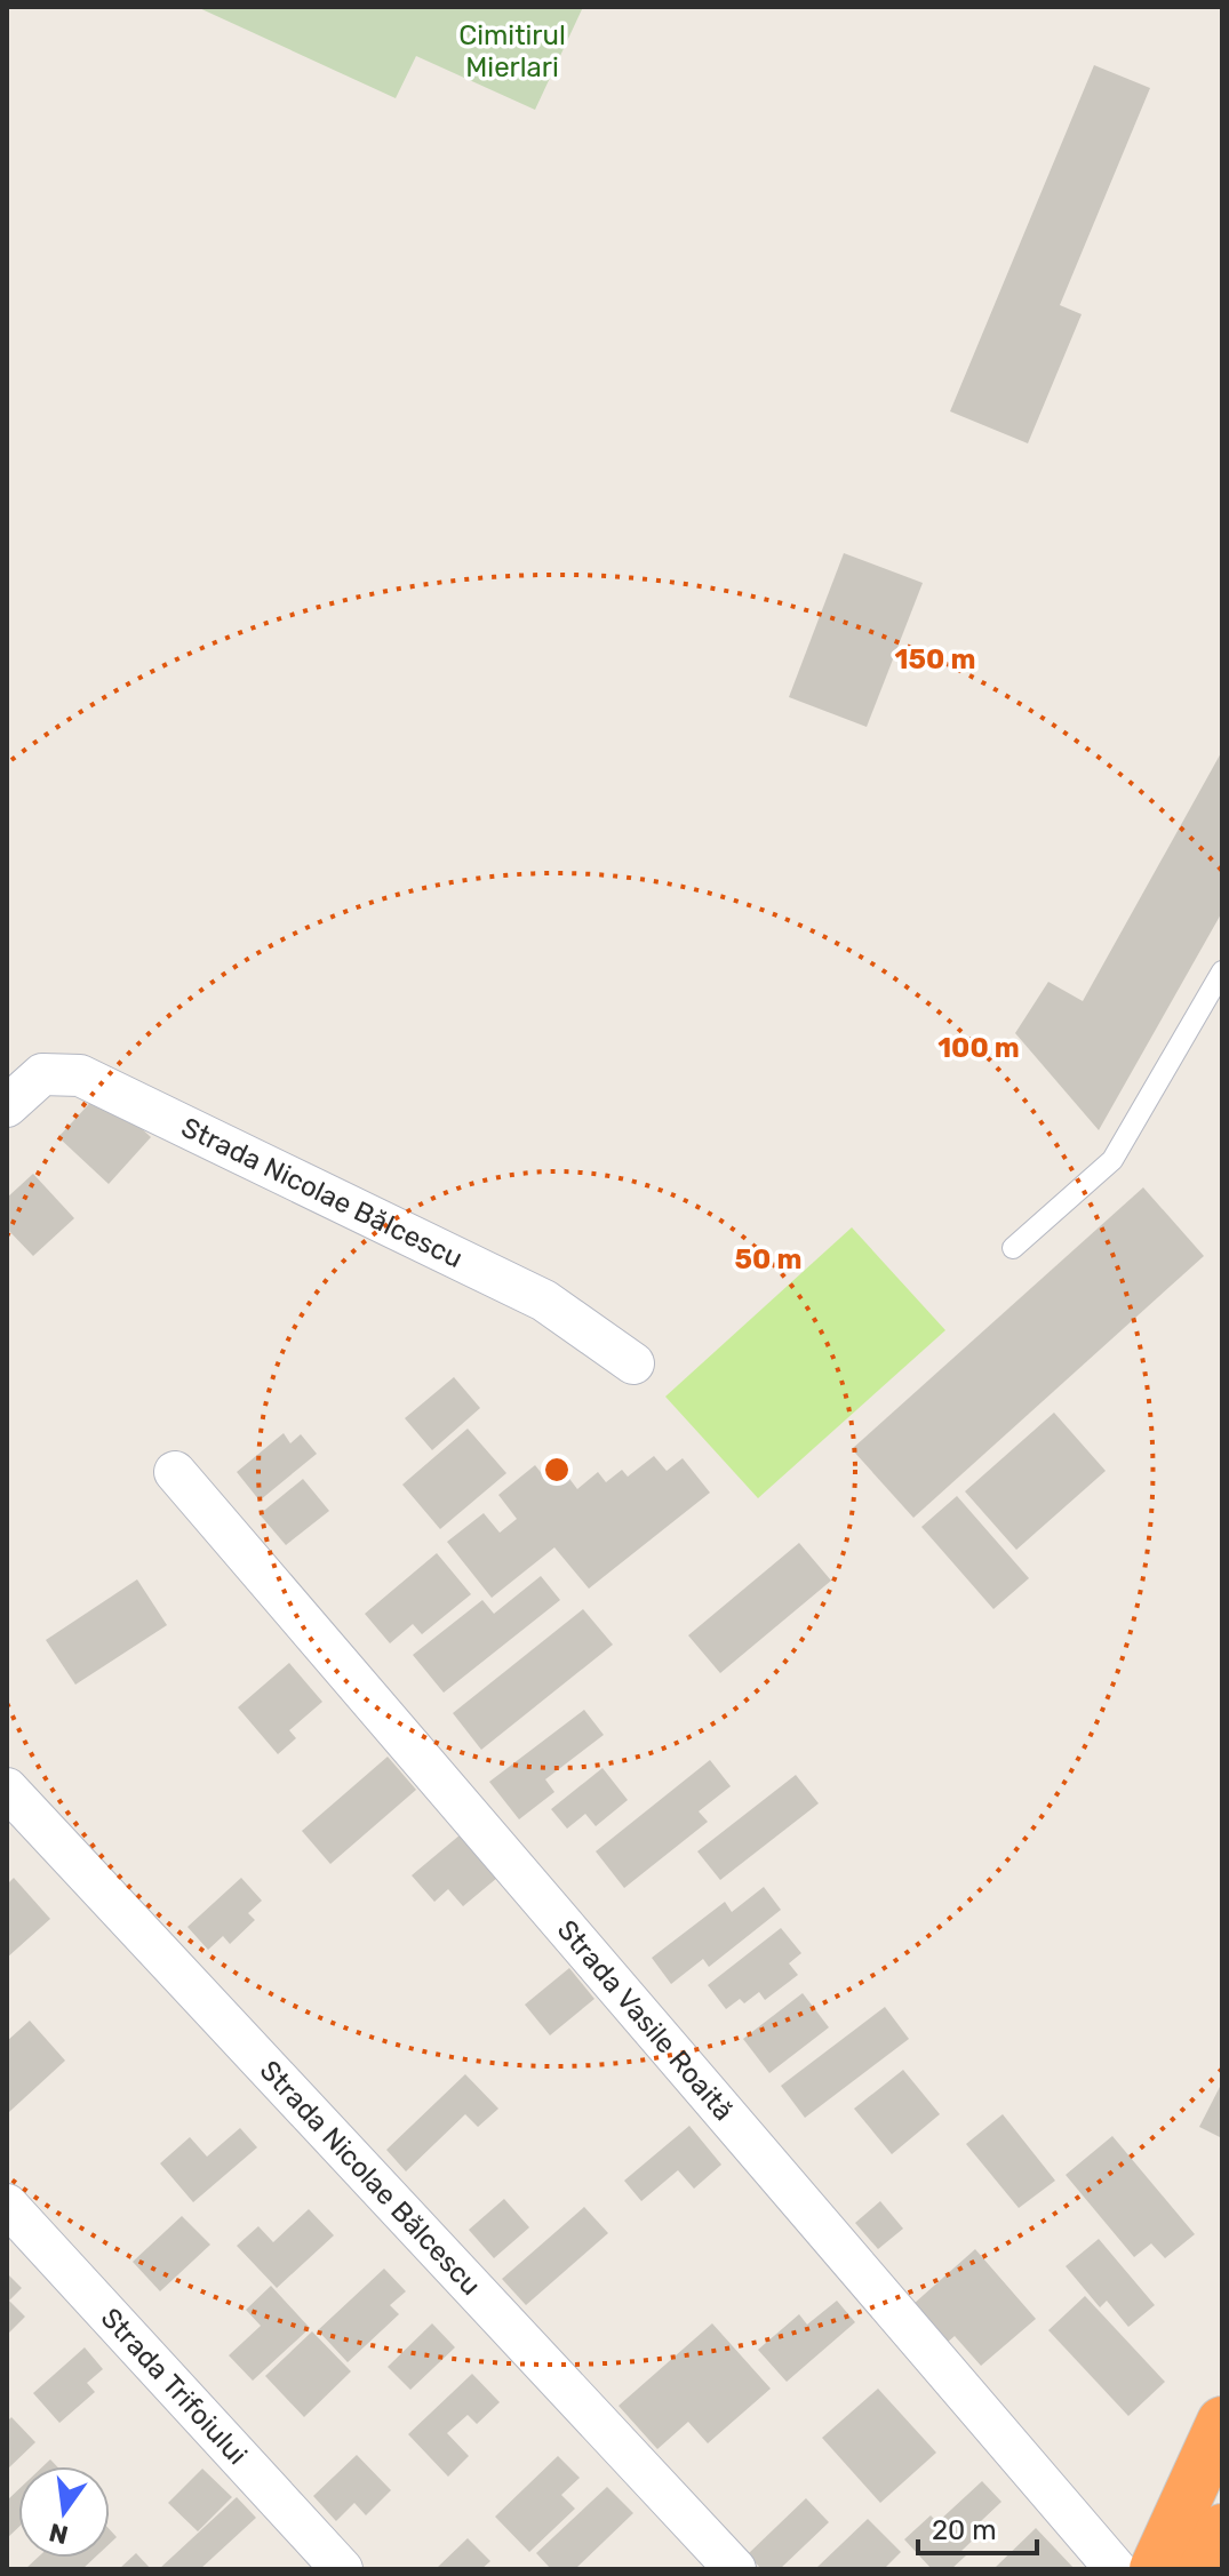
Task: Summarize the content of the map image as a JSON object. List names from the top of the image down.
{
  "streets": {
    "street": ["Strada Nicolae Bălcescu", "Strada Vasile Roaită", "Strada Trifoiului"]
  },
  "parks": ["Cimitirul Mierlari"],
  "scale_bar": "20 m",
  "north": "bottom",
  "rings": ["150 m", "100 m", "50 m"]
}
